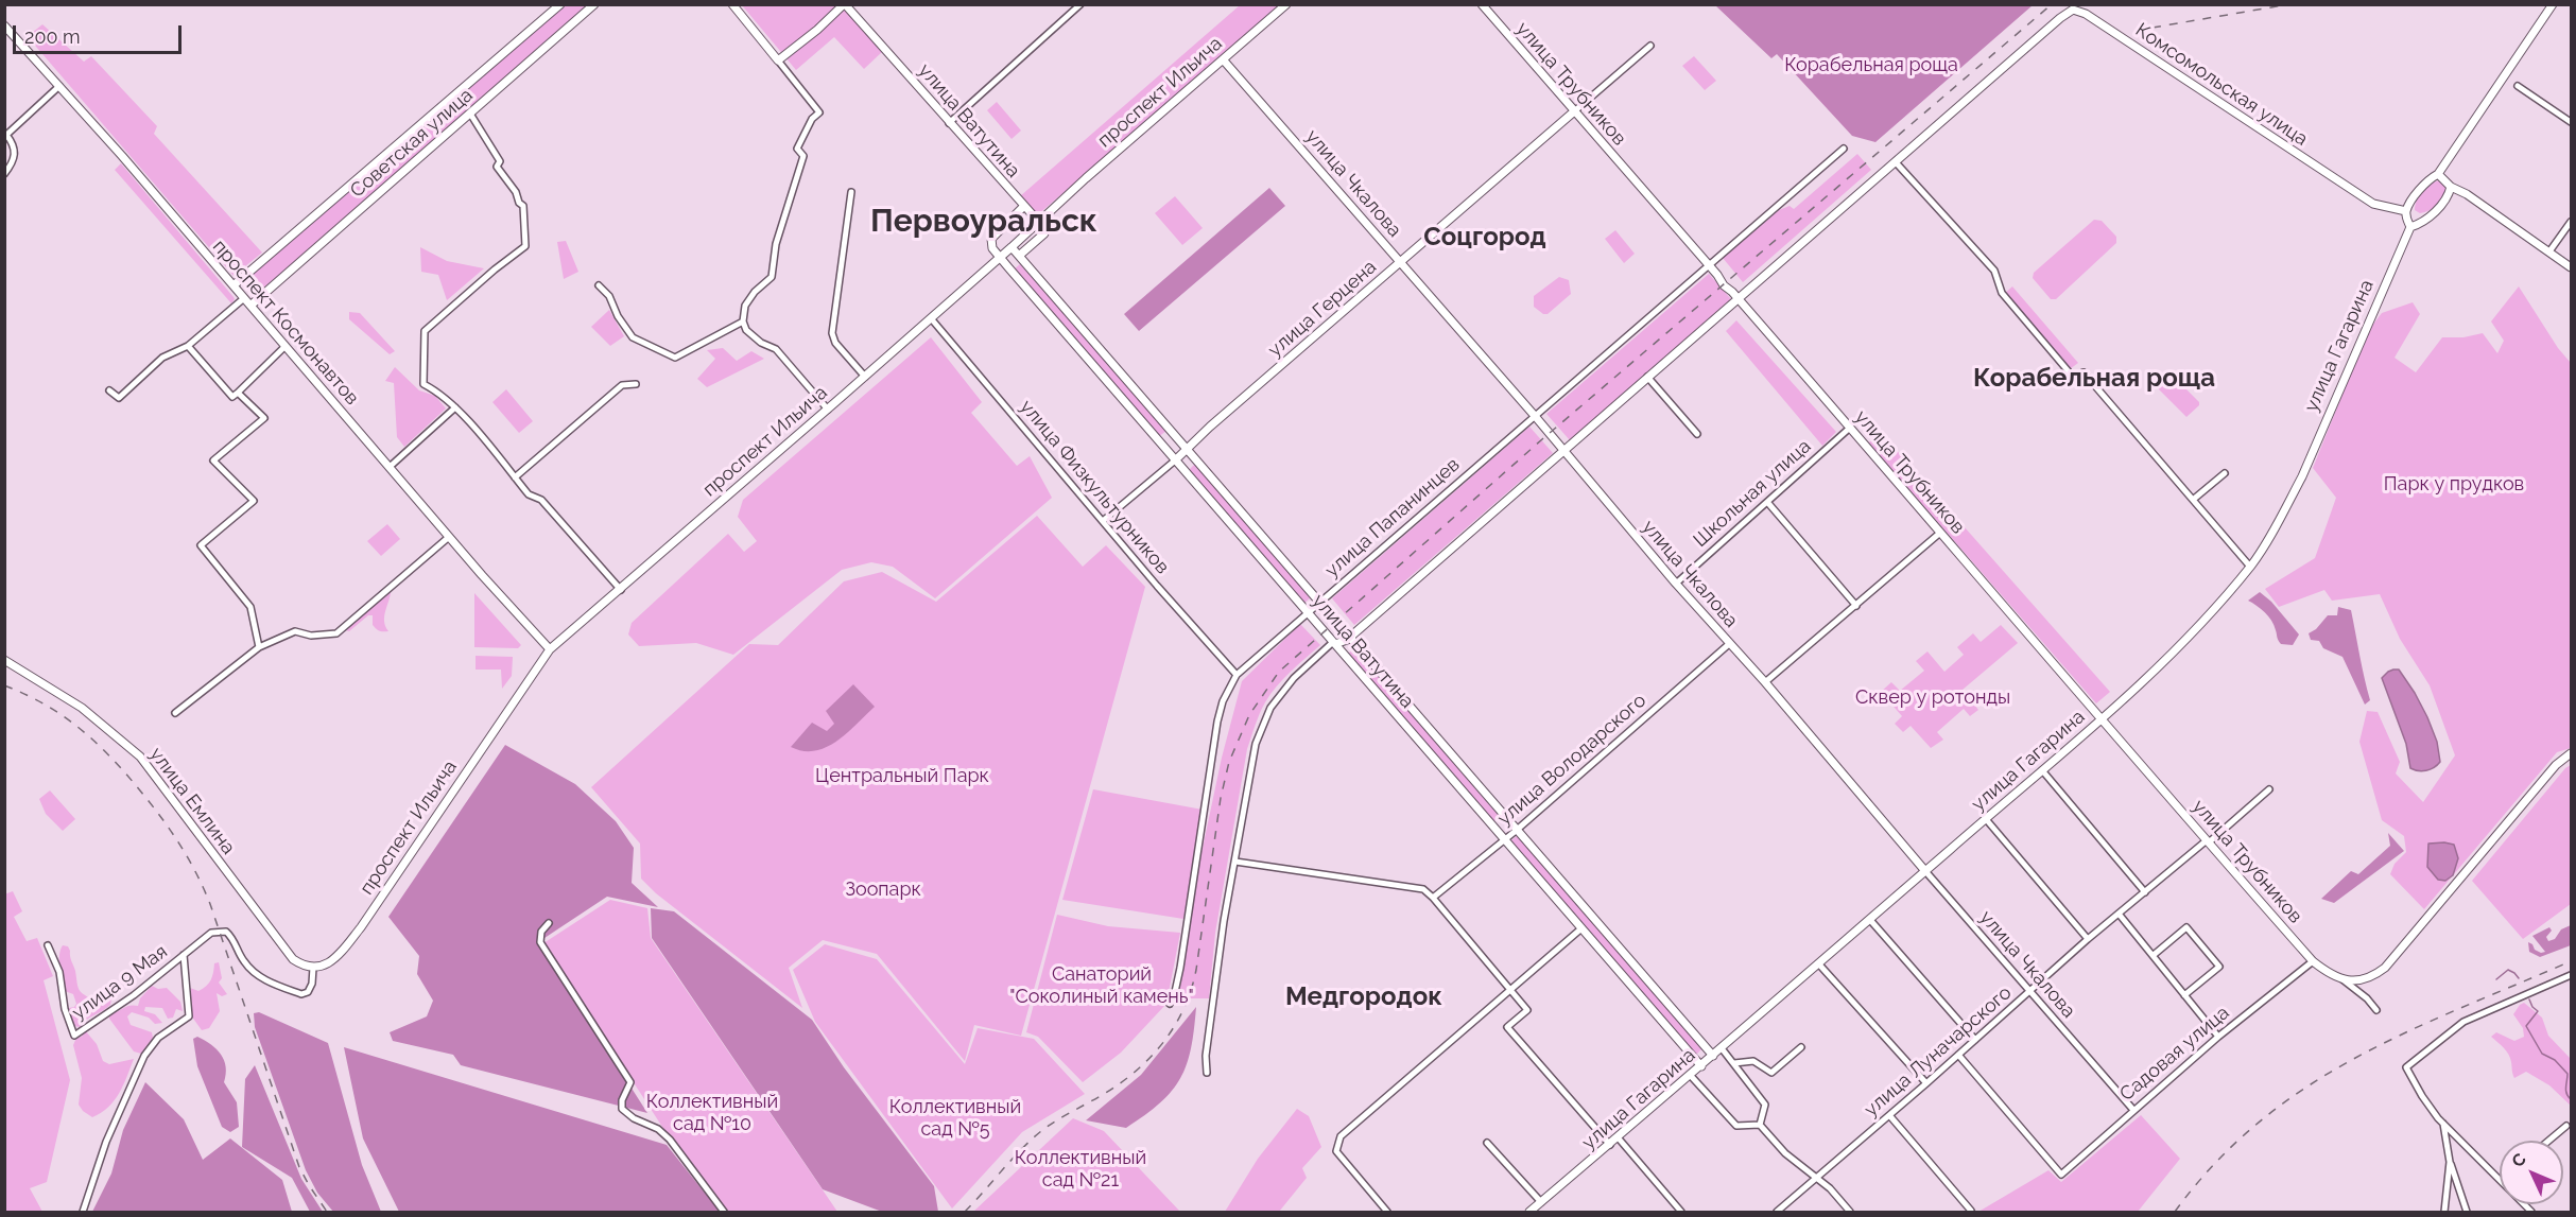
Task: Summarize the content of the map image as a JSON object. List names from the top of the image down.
{
  "streets": {
    "street": [
      "улица Трубников",
      "Комсомольская улица",
      "проспект Ильича",
      "улица Ватутина",
      "Советская улица",
      "улица Чкалова",
      "улица Герцена",
      "проспект Космонавтов",
      "улица Гагарина",
      "улица Физкультурников",
      "Школьная улица",
      "улица Папанинцев",
      "улица Володарского",
      "улица Емлина",
      "улица 9 Мая",
      "улица Луначарского",
      "Садовая улица"
    ]
  },
  "crossings": [
    ["улица Трубников", "Комсомольская улица"],
    ["улица Трубников", "улица Герцена"],
    ["улица Трубников", "улица Гагарина"],
    ["улица Трубников", "Школьная улица"],
    ["улица Трубников", "улица Папанинцев"],
    ["улица Трубников", "улица Луначарского"],
    ["улица Трубников", "Садовая улица"],
    ["проспект Ильича", "улица Ватутина"],
    ["проспект Ильича", "улица Чкалова"],
    ["проспект Ильича", "проспект Космонавтов"],
    ["проспект Ильича", "улица Физкультурников"],
    ["проспект Ильича", "улица Емлина"],
    ["проспект Ильича", "улица 9 Мая"],
    ["улица Ватутина", "улица Герцена"],
    ["улица Ватутина", "улица Гагарина"],
    ["улица Ватутина", "улица Папанинцев"],
    ["улица Ватутина", "улица Володарского"],
    ["Советская улица", "проспект Космонавтов"],
    ["улица Чкалова", "улица Герцена"],
    ["улица Чкалова", "улица Гагарина"],
    ["улица Чкалова", "Школьная улица"],
    ["улица Чкалова", "улица Папанинцев"],
    ["улица Чкалова", "улица Володарского"],
    ["улица Чкалова", "улица Луначарского"],
    ["улица Чкалова", "Садовая улица"],
    ["улица Герцена", "улица Физкультурников"],
    ["улица Физкультурников", "улица Папанинцев"],
    ["улица Емлина", "улица 9 Мая"],
    ["улица Луначарского", "Садовая улица"]
  ],
  "districts": [
    "Первоуральск",
    "Соцгород",
    "Корабельная роща",
    "Медгородок"
  ],
  "parks": [
    "Корабельная роща",
    "Парк у прудков",
    "Сквер у ротонды",
    "Центральный Парк",
    "Зоопарк",
    "Санаторий \"Соколиный камень\"",
    "Коллективный сад №10",
    "Коллективный сад №5",
    "Коллективный сад №21"
  ],
  "scale_bar": "200 m",
  "north": "top left"
}
